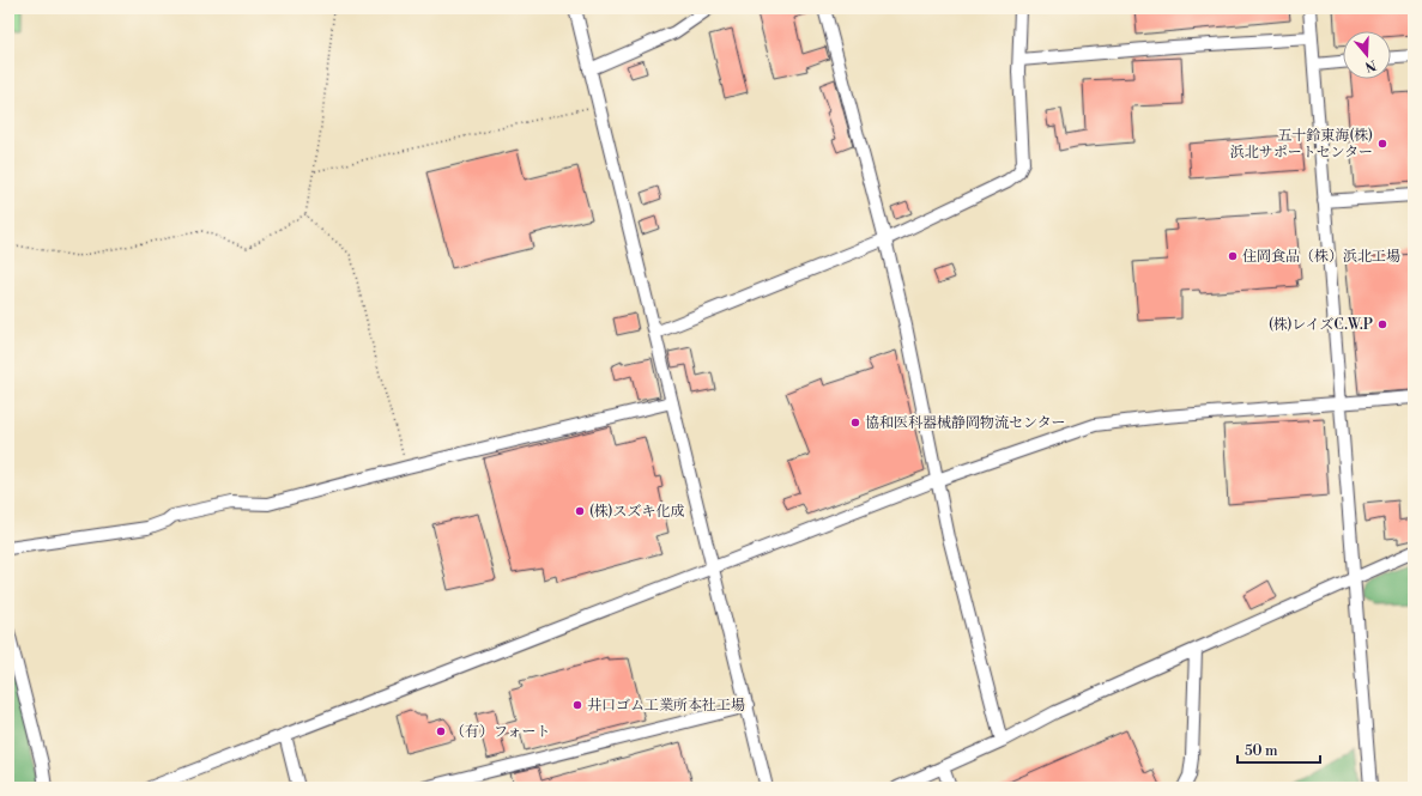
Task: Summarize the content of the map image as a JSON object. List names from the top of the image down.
{
  "places": [
    "五十鈴東海(株) 浜北サポートセンター",
    "住岡食品（株）浜北工場",
    "(株)レイズC.W.P",
    "協和医科器械静岡物流センター",
    "(株)スズキ化成",
    "井口ゴム工業所本社工場",
    "（有）フォート"
  ],
  "scale_bar": "50 m",
  "north": "bottom"
}
